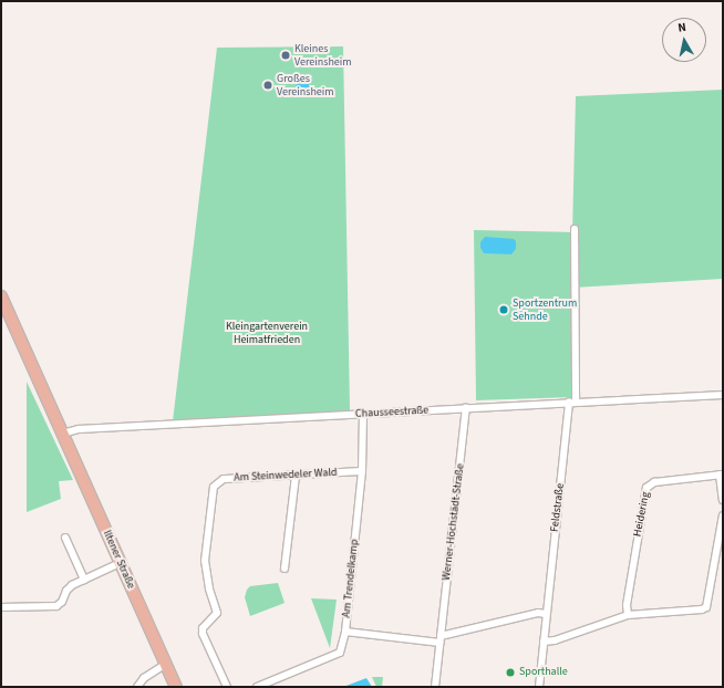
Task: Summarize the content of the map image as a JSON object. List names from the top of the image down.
{
  "streets": {
    "main road": ["Iltener Straße"],
    "street": [
      "Chausseestraße",
      "Am Steinwedeler Wald",
      "Feldstraße",
      "Heidering",
      "Werner-Höchstädt-Straße",
      "Am Trendelkamp"
    ]
  },
  "crossings": [
    ["Chausseestraße", "Feldstraße"],
    ["Chausseestraße", "Werner-Höchstädt-Straße"],
    ["Chausseestraße", "Iltener Straße"],
    ["Chausseestraße", "Am Trendelkamp"],
    ["Am Steinwedeler Wald", "Am Trendelkamp"]
  ],
  "parks": ["Kleingartenverein Heimatfrieden"],
  "places": [
    "Kleines Vereinsheim",
    "Großes Vereinsheim",
    "Sportzentrum Sehnde",
    "Sporthalle"
  ],
  "north": "top"
}
